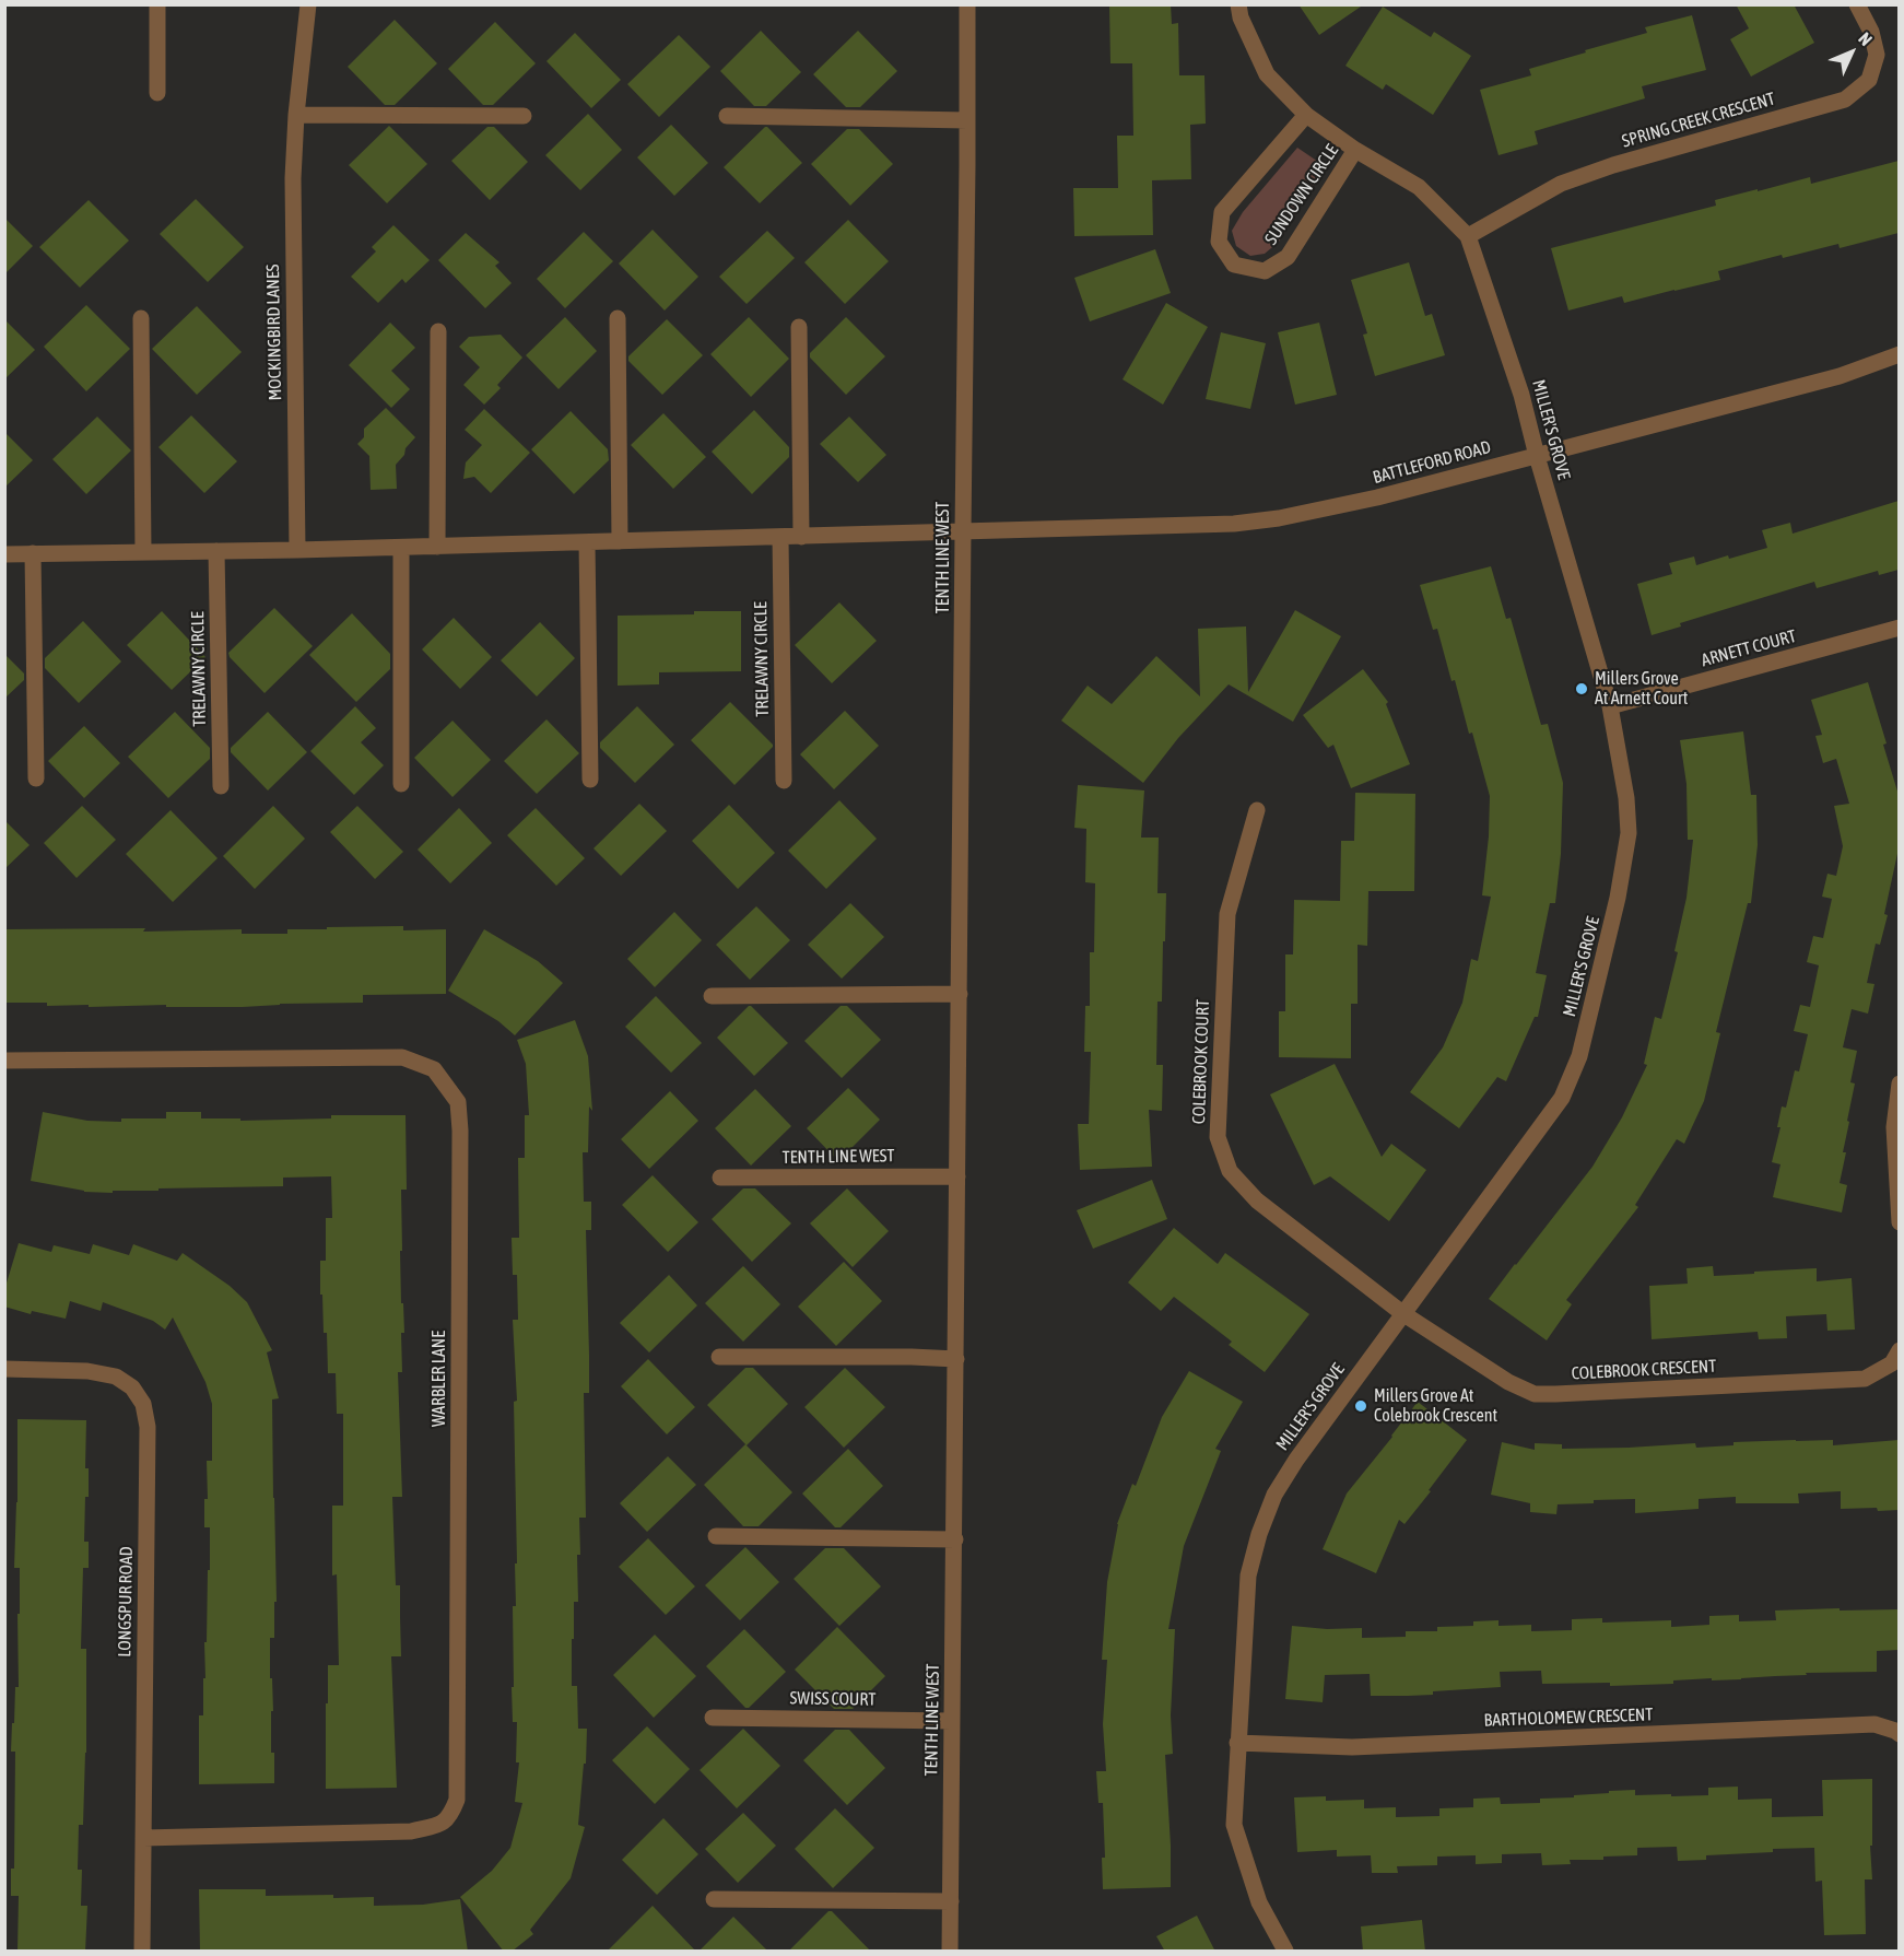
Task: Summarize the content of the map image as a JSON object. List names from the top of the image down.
{
  "streets": {
    "street": [
      "SPRING CREEK CRESCENT",
      "SUNDOWN CIRCLE",
      "MOCKINGBIRD LANES",
      "MILLER'S GROVE",
      "BATTLEFORD ROAD",
      "TENTH LINE WEST",
      "ARNETT COURT",
      "TRELAWNY CIRCLE",
      "COLEBROOK COURT",
      "COLEBROOK CRESCENT",
      "WARBLER LANE",
      "LONGSPUR ROAD",
      "SWISS COURT",
      "BARTHOLOMEW CRESCENT"
    ]
  },
  "crossings": [
    ["SPRING CREEK CRESCENT", "MILLER'S GROVE"],
    ["SUNDOWN CIRCLE", "MILLER'S GROVE"],
    ["MILLER'S GROVE", "BATTLEFORD ROAD"],
    ["MILLER'S GROVE", "ARNETT COURT"],
    ["MILLER'S GROVE", "COLEBROOK COURT"],
    ["MILLER'S GROVE", "COLEBROOK CRESCENT"],
    ["MILLER'S GROVE", "BARTHOLOMEW CRESCENT"],
    ["BATTLEFORD ROAD", "TENTH LINE WEST"],
    ["TENTH LINE WEST", "SWISS COURT"],
    ["COLEBROOK COURT", "COLEBROOK CRESCENT"],
    ["WARBLER LANE", "LONGSPUR ROAD"]
  ],
  "places": ["Millers Grove At Arnett Court", "Millers Grove At Colebrook Crescent"],
  "north": "top right"
}
